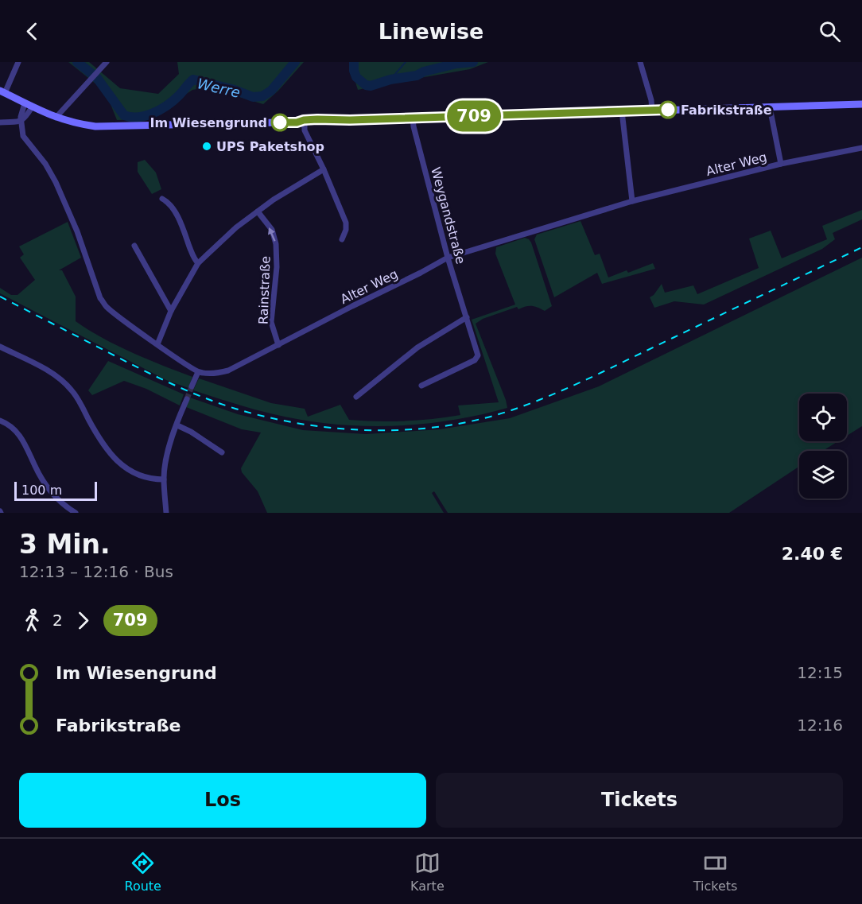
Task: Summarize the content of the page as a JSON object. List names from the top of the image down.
{
  "streets": {
    "street": ["Alter Weg", "Weygandstraße", "Rainstraße"]
  },
  "crossings": [
    ["Alter Weg", "Weygandstraße"],
    ["Alter Weg", "Rainstraße"]
  ],
  "one_way": ["Rainstraße"],
  "water": ["Werre"],
  "places": ["Fabrikstraße", "Im Wiesengrund", "UPS Paketshop"],
  "lines": ["bus line 709"],
  "scale_bar": "100 m",
  "page": {
    "header": "Linewise",
    "on_map": "709",
    "scale": "100 m",
    "heading": ["3 Min.", "12:13 – 12:16 · Bus", "2.40 €"],
    "legs": ["2", "709"],
    "list": [
      {
        "name": "Im Wiesengrund",
        "value": "12:15"
      },
      {
        "name": "Fabrikstraße",
        "value": "12:16"
      }
    ],
    "buttons": ["Los", "Tickets"],
    "tabs": ["Route", "Karte", "Tickets"]
  }
}
